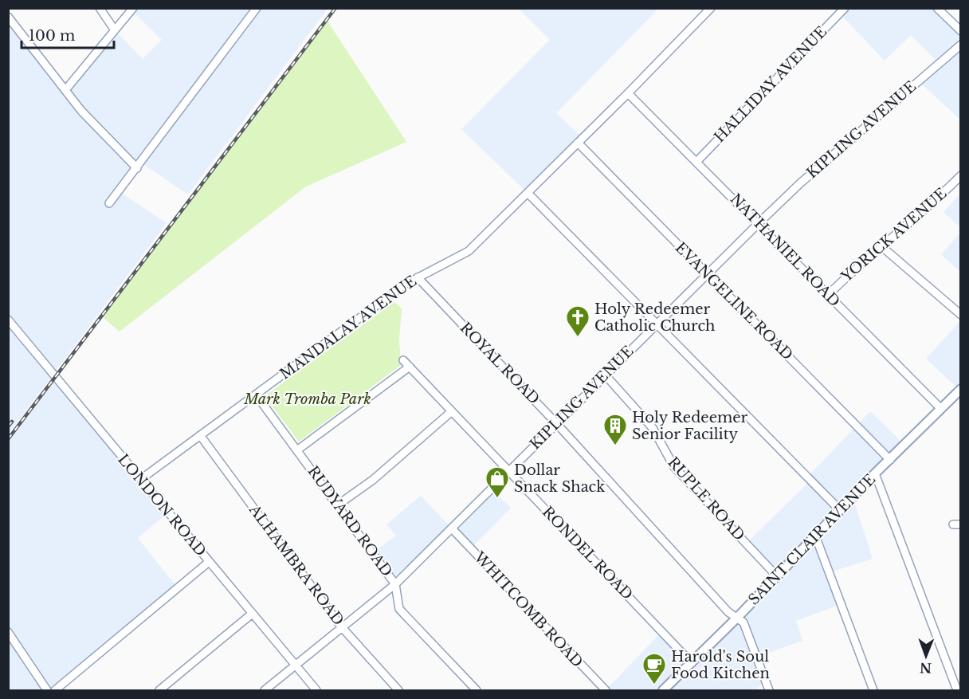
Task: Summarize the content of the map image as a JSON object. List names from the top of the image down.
{
  "streets": {
    "street": [
      "HALLIDAY AVENUE",
      "KIPLING AVENUE",
      "YORICK AVENUE",
      "NATHANIEL ROAD",
      "EVANGELINE ROAD",
      "MANDALAY AVENUE",
      "ROYAL ROAD",
      "RUPLE ROAD",
      "LONDON ROAD",
      "RUDYARD ROAD",
      "SAINT CLAIR AVENUE",
      "RONDEL ROAD",
      "ALHAMBRA ROAD",
      "WHITCOMB ROAD"
    ]
  },
  "crossings": [
    ["HALLIDAY AVENUE", "NATHANIEL ROAD"],
    ["KIPLING AVENUE", "NATHANIEL ROAD"],
    ["KIPLING AVENUE", "EVANGELINE ROAD"],
    ["KIPLING AVENUE", "ROYAL ROAD"],
    ["KIPLING AVENUE", "RUPLE ROAD"],
    ["KIPLING AVENUE", "LONDON ROAD"],
    ["KIPLING AVENUE", "RUDYARD ROAD"],
    ["KIPLING AVENUE", "RONDEL ROAD"],
    ["KIPLING AVENUE", "ALHAMBRA ROAD"],
    ["KIPLING AVENUE", "WHITCOMB ROAD"],
    ["YORICK AVENUE", "NATHANIEL ROAD"],
    ["NATHANIEL ROAD", "MANDALAY AVENUE"],
    ["NATHANIEL ROAD", "SAINT CLAIR AVENUE"],
    ["EVANGELINE ROAD", "MANDALAY AVENUE"],
    ["EVANGELINE ROAD", "SAINT CLAIR AVENUE"],
    ["MANDALAY AVENUE", "ROYAL ROAD"],
    ["MANDALAY AVENUE", "LONDON ROAD"],
    ["MANDALAY AVENUE", "RUDYARD ROAD"],
    ["MANDALAY AVENUE", "ALHAMBRA ROAD"],
    ["ROYAL ROAD", "SAINT CLAIR AVENUE"],
    ["RUPLE ROAD", "SAINT CLAIR AVENUE"],
    ["SAINT CLAIR AVENUE", "RONDEL ROAD"]
  ],
  "parks": ["Mark Tromba Park"],
  "places": {
    "church": ["Holy Redeemer Catholic Church"],
    "building": ["Holy Redeemer Senior Facility"],
    "shop": ["Dollar Snack Shack"],
    "cafe": ["Harold's Soul Food Kitchen"]
  },
  "scale_bar": "100 m",
  "north": "bottom"
}
